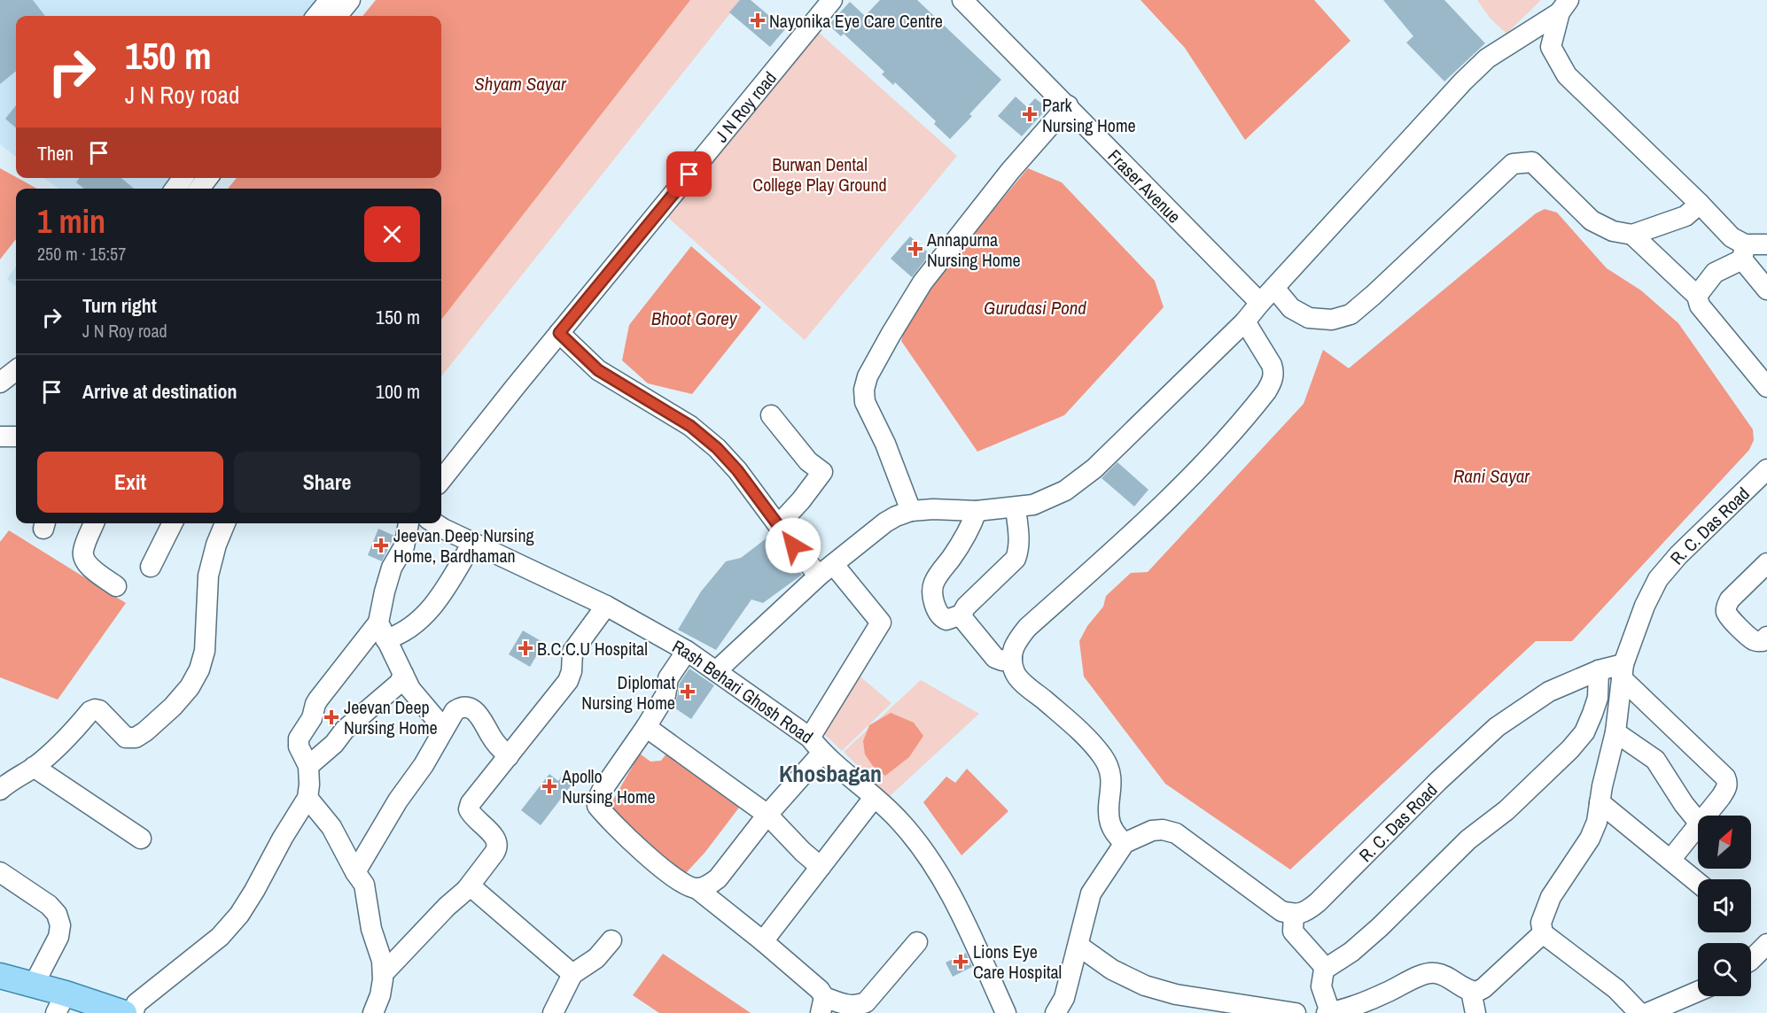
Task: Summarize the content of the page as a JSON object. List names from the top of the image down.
{
  "streets": {
    "street": [
      "J N Roy road",
      "Fraser Avenue",
      "R. C. Das Road",
      "Rash Behari Ghosh Road"
    ]
  },
  "districts": ["Khosbagan"],
  "water": [
    "Shyam Sayar",
    "Gurudasi Pond",
    "Bhoot Gorey",
    "Rani Sayar"
  ],
  "parks": ["Burwan Dental College Play Ground"],
  "places": {
    "health": [
      "Nayonika Eye Care Centre",
      "Park Nursing Home",
      "Annapurna Nursing Home",
      "Jeevan Deep Nursing Home, Bardhaman",
      "B.C.C.U Hospital",
      "Diplomat Nursing Home",
      "Jeevan Deep Nursing Home",
      "Apollo Nursing Home",
      "Lions Eye Care Hospital"
    ]
  },
  "north": "top right",
  "page": {
    "turn": ["150 m", "J N Roy road"],
    "then": "Then",
    "heading": ["1 min", "250 m · 15:57"],
    "list": [
      {
        "name": "Turn right",
        "note": "J N Roy road",
        "value": "150 m"
      },
      {
        "name": "Arrive at destination",
        "value": "100 m"
      }
    ],
    "buttons": ["Exit", "Share"]
  }
}
